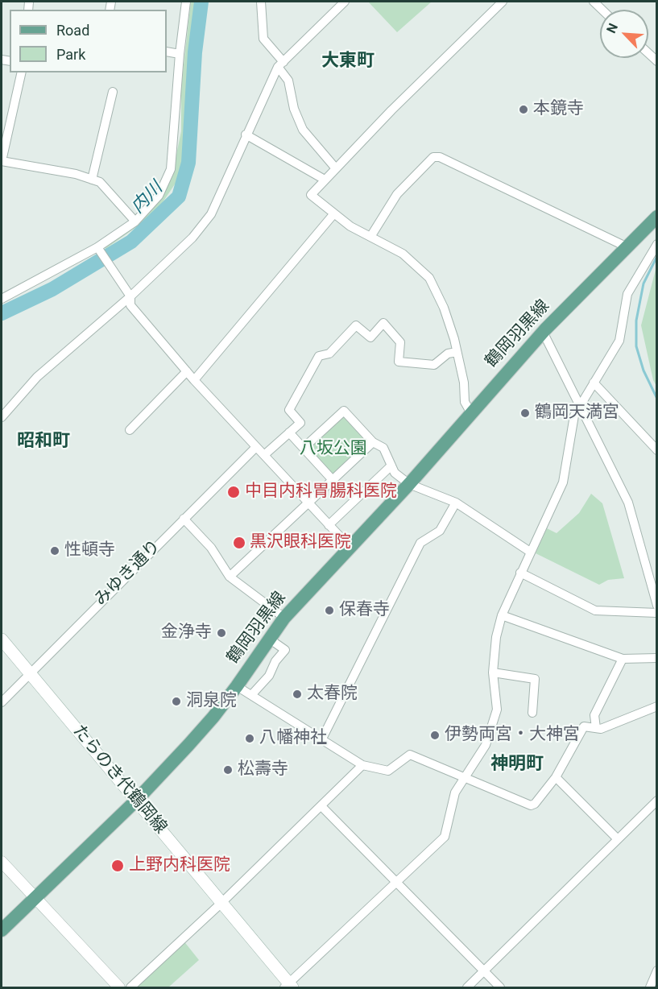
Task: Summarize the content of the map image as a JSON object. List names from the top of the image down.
{
  "streets": {
    "main road": ["鶴岡羽黒線", "たらのき代鶴岡線"],
    "street": ["みゆき通り"]
  },
  "crossings": [
    ["鶴岡羽黒線", "たらのき代鶴岡線"],
    ["みゆき通り", "たらのき代鶴岡線"]
  ],
  "districts": ["大東町", "昭和町", "神明町"],
  "water": ["内川"],
  "parks": ["八坂公園"],
  "places": [
    "本鏡寺",
    "鶴岡天満宮",
    "中目内科胃腸科医院",
    "黒沢眼科医院",
    "性頓寺",
    "保春寺",
    "金浄寺",
    "太春院",
    "洞泉院",
    "伊勢両宮・大神宮",
    "八幡神社",
    "松壽寺",
    "上野内科医院"
  ],
  "legend": ["Road", "Park"],
  "north": "top left"
}
